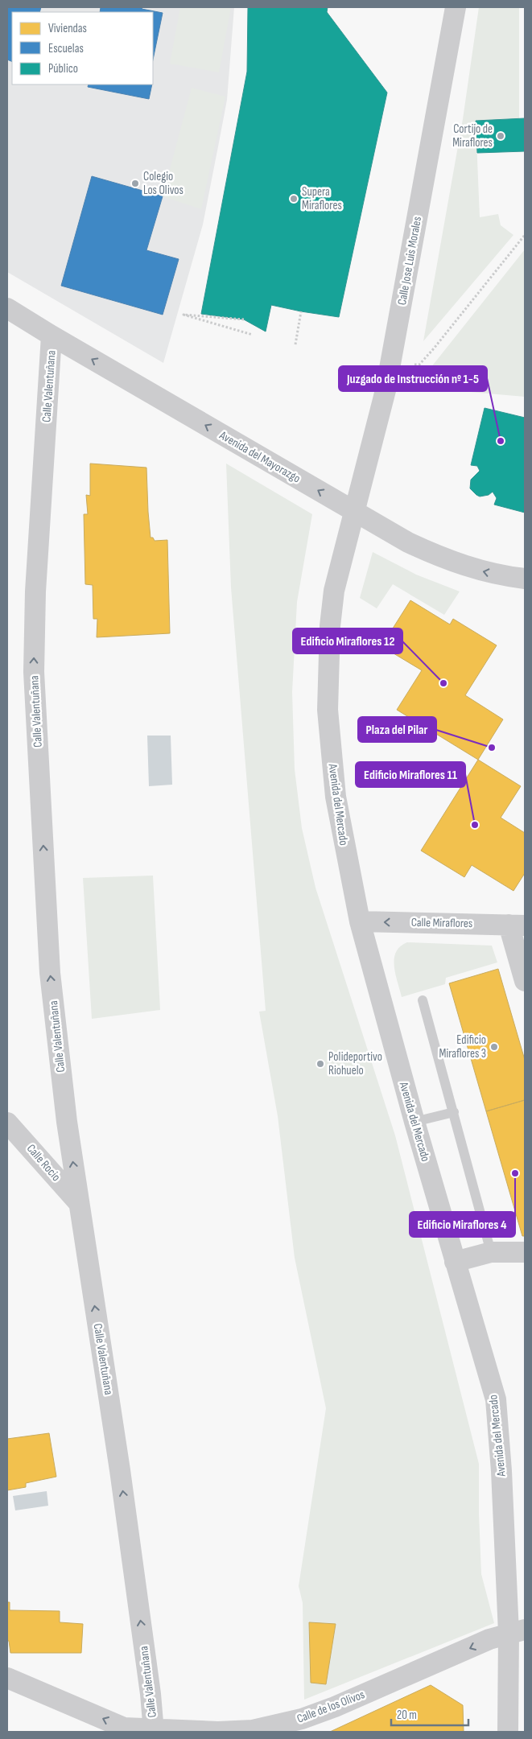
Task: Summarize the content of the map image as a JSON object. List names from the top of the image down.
{
  "streets": {
    "street": [
      "Calle Jose Luis Morales",
      "Calle Valentuñana",
      "Avenida del Mayorazgo",
      "Avenida del Mercado",
      "Calle Miraflores",
      "Calle Rocío",
      "Calle de los Olivos"
    ]
  },
  "crossings": [
    ["Calle Jose Luis Morales", "Avenida del Mayorazgo"],
    ["Calle Jose Luis Morales", "Avenida del Mercado"],
    ["Calle Valentuñana", "Avenida del Mayorazgo"],
    ["Calle Valentuñana", "Calle Rocío"],
    ["Calle Valentuñana", "Calle de los Olivos"],
    ["Avenida del Mayorazgo", "Avenida del Mercado"],
    ["Avenida del Mercado", "Calle Miraflores"],
    ["Avenida del Mercado", "Calle de los Olivos"]
  ],
  "one_way": [
    "Calle Valentuñana",
    "Avenida del Mayorazgo",
    "Calle Miraflores",
    "Calle de los Olivos"
  ],
  "places": [
    "Cortijo de Miraflores",
    "Colegio Los Olivos",
    "Supera Miraflores",
    "Juzgado de Instrucción nº 1-5",
    "Edificio Miraflores 12",
    "Plaza del Pilar",
    "Edificio Miraflores 11",
    "Edificio Miraflores 3",
    "Polideportivo Riohuelo",
    "Edificio Miraflores 4"
  ],
  "legend": ["Viviendas", "Escuelas", "Público"],
  "scale_bar": "20 m"
}
